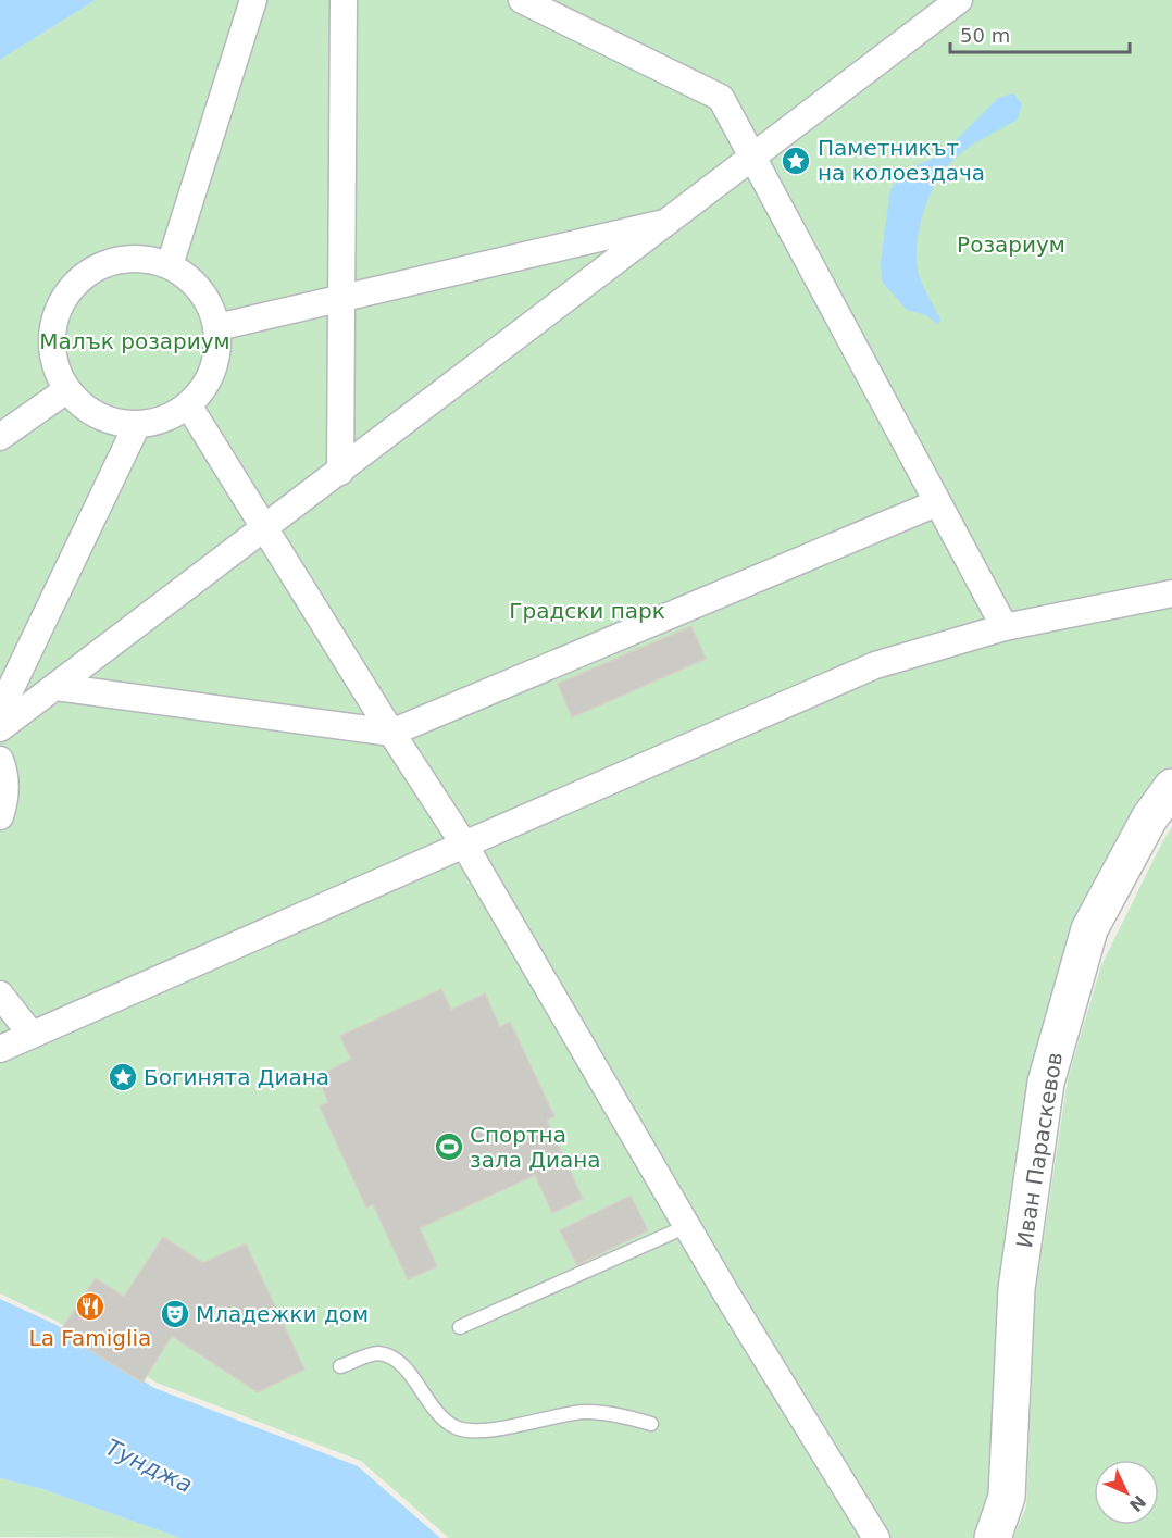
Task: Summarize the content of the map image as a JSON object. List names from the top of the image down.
{
  "streets": {
    "street": ["Иван Параскевов"]
  },
  "water": ["Тунджа"],
  "parks": ["Розариум", "Малък розариум", "Градски парк"],
  "places": {
    "place": ["Паметникът на колоездача", "Богинята Диана"],
    "sports": ["Спортна зала Диана"],
    "restaurant": ["La Famiglia"],
    "theatre": ["Младежки дом"]
  },
  "scale_bar": "50 m",
  "north": "bottom right"
}
